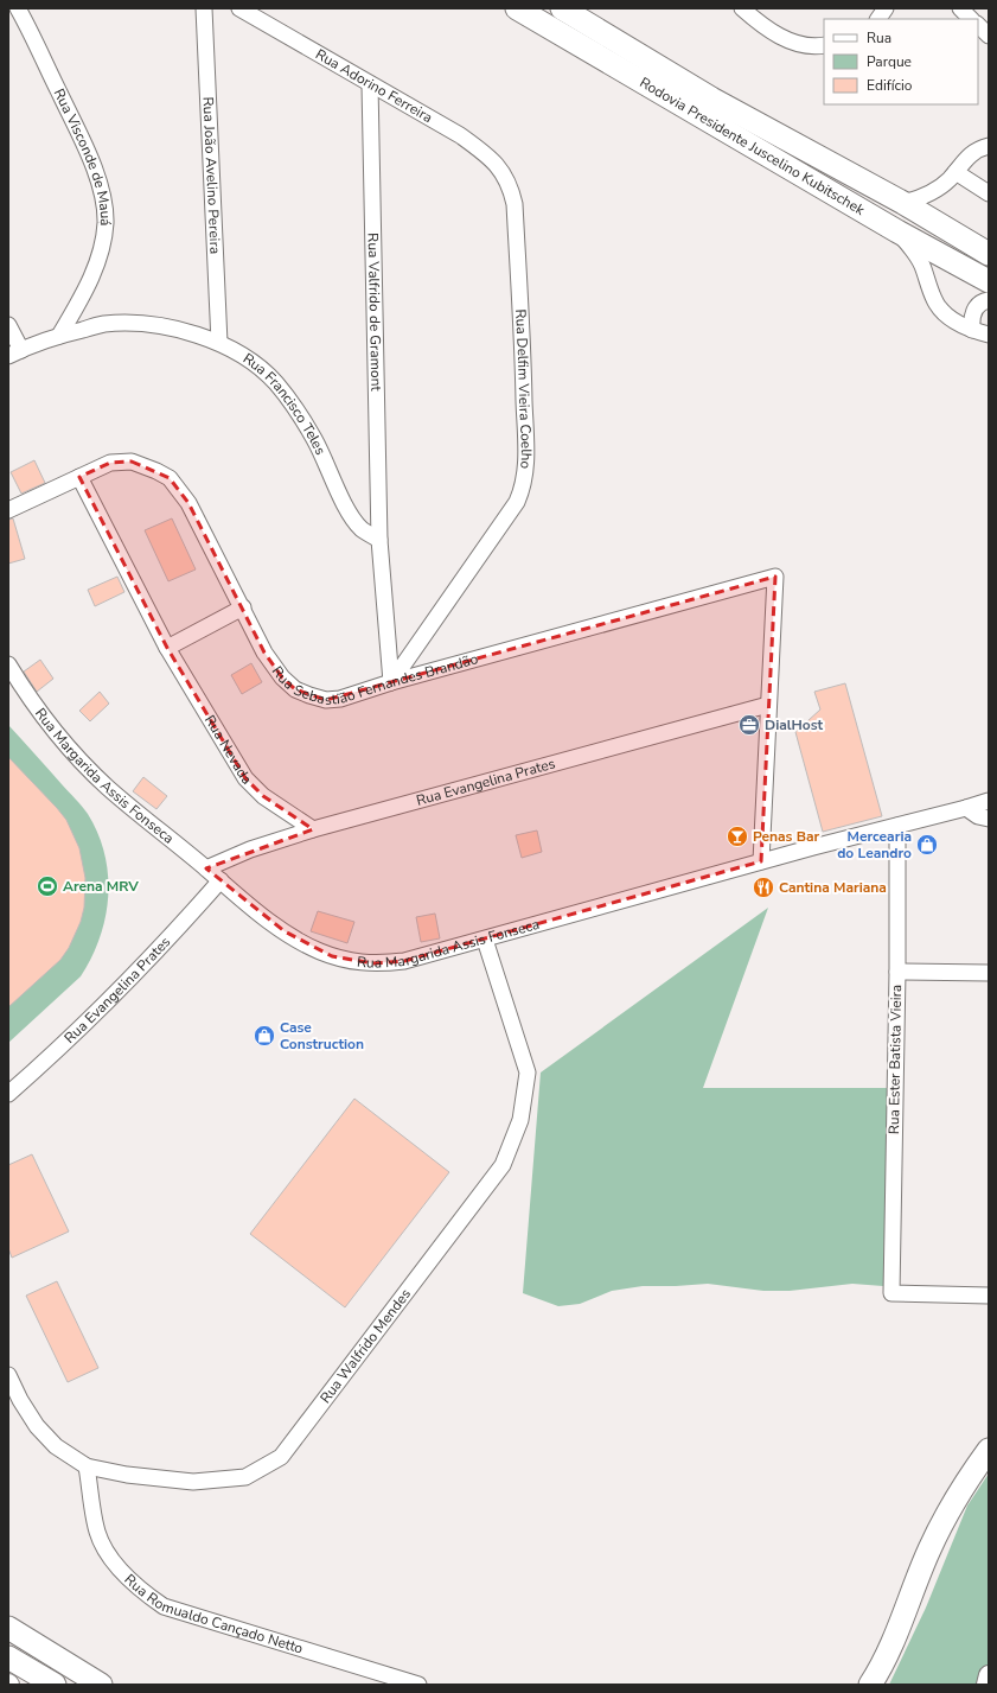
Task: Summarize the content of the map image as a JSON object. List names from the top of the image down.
{
  "streets": {
    "highway": ["Rodovia Presidente Juscelino Kubitschek"],
    "street": [
      "Rua Adorino Ferreira",
      "Rua Visconde de Mauá",
      "Rua João Avelino Pereira",
      "Rua Valfrido de Gramont",
      "Rua Delfim Vieira Coelho",
      "Rua Francisco Teles",
      "Rua Sebastião Fernandes Brandão",
      "Rua Nevada",
      "Rua Margarida Assis Fonseca",
      "Rua Evangelina Prates",
      "Rua Ester Batista Vieira",
      "Rua Walfrido Mendes",
      "Rua Romualdo Cançado Netto"
    ]
  },
  "crossings": [
    ["Rua Adorino Ferreira", "Rua Valfrido de Gramont"],
    ["Rua Adorino Ferreira", "Rua Delfim Vieira Coelho"],
    ["Rua Visconde de Mauá", "Rua Francisco Teles"],
    ["Rua João Avelino Pereira", "Rua Francisco Teles"],
    ["Rua Valfrido de Gramont", "Rua Francisco Teles"],
    ["Rua Delfim Vieira Coelho", "Rua Sebastião Fernandes Brandão"],
    ["Rua Sebastião Fernandes Brandão", "Rua Nevada"],
    ["Rua Sebastião Fernandes Brandão", "Rua Evangelina Prates"],
    ["Rua Nevada", "Rua Evangelina Prates"],
    ["Rua Margarida Assis Fonseca", "Rua Evangelina Prates"],
    ["Rua Margarida Assis Fonseca", "Rua Ester Batista Vieira"],
    ["Rua Margarida Assis Fonseca", "Rua Walfrido Mendes"],
    ["Rua Walfrido Mendes", "Rua Romualdo Cançado Netto"]
  ],
  "places": {
    "office": ["DialHost"],
    "bar": ["Penas Bar"],
    "shop": ["Mercearia do Leandro", "Case Construction"],
    "sports": ["Arena MRV"],
    "restaurant": ["Cantina Mariana"]
  },
  "legend": ["Rua", "Parque", "Edifício"]
}
